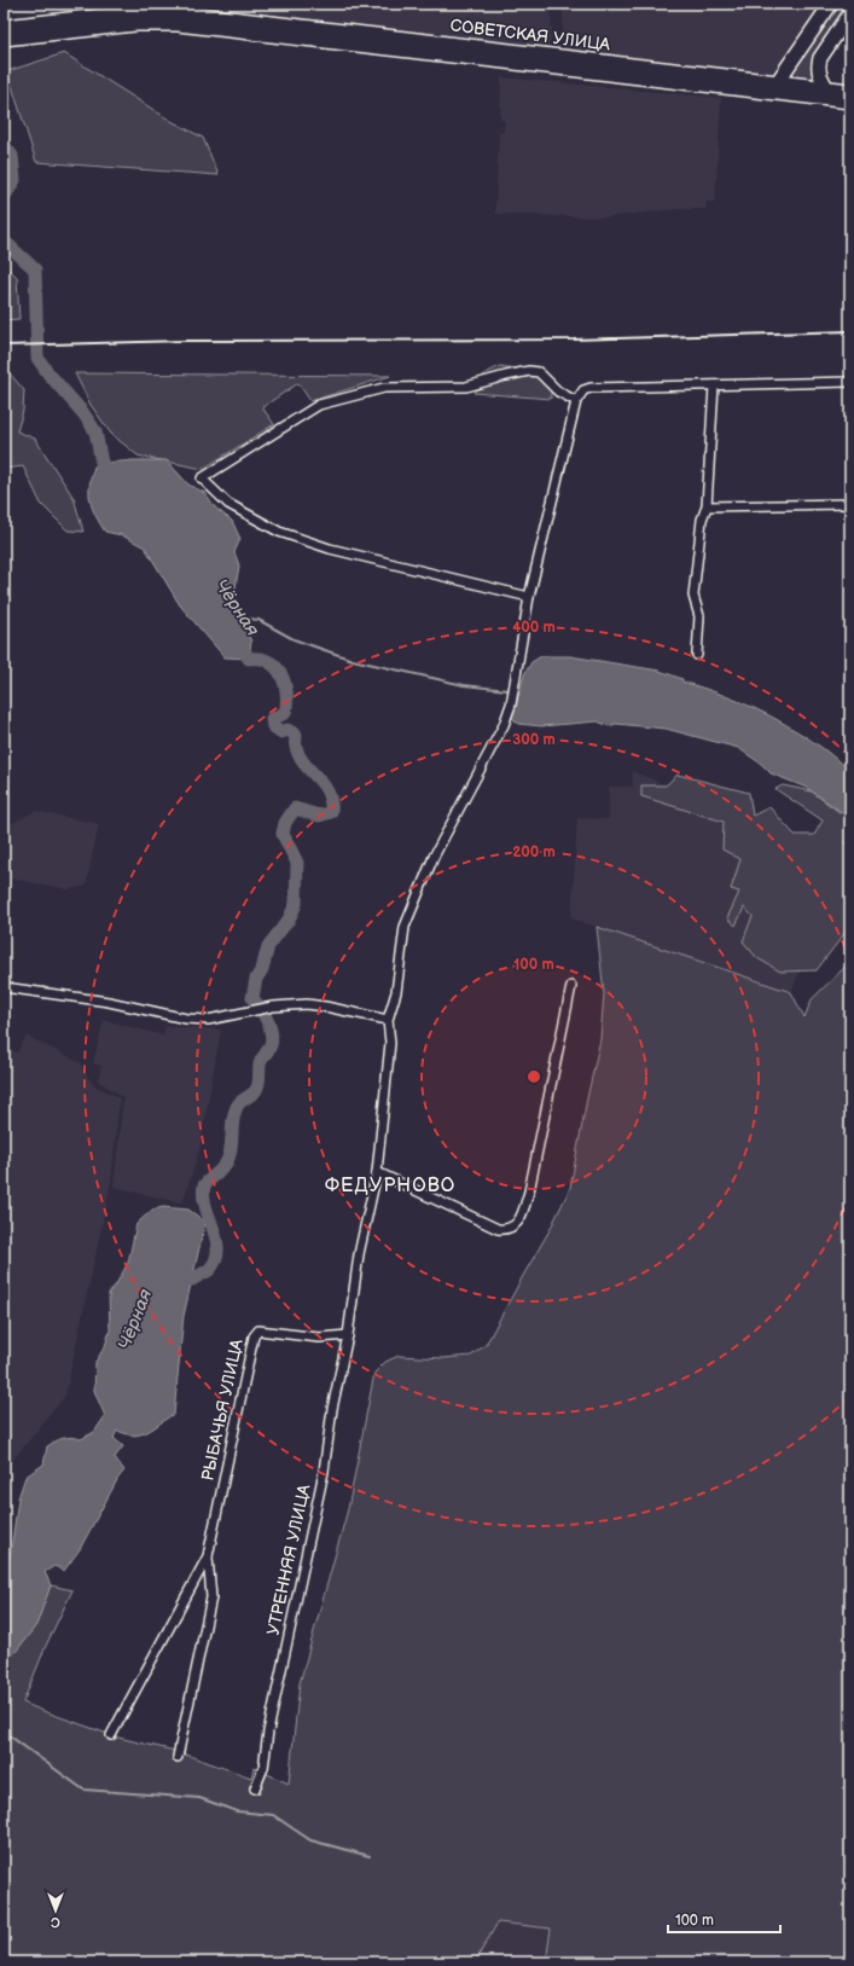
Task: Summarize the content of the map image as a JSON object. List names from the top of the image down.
{
  "streets": {
    "main road": ["СОВЕТСКАЯ УЛИЦА"],
    "street": ["РЫБАЧЬЯ УЛИЦА", "УТРЕННЯЯ УЛИЦА"]
  },
  "crossings": [
    ["РЫБАЧЬЯ УЛИЦА", "УТРЕННЯЯ УЛИЦА"]
  ],
  "districts": ["ФЕДУРНОВО"],
  "water": ["Чёрная"],
  "scale_bar": "100 m",
  "north": "bottom",
  "rings": [
    "400 m",
    "300 m",
    "200 m",
    "100 m"
  ]
}
